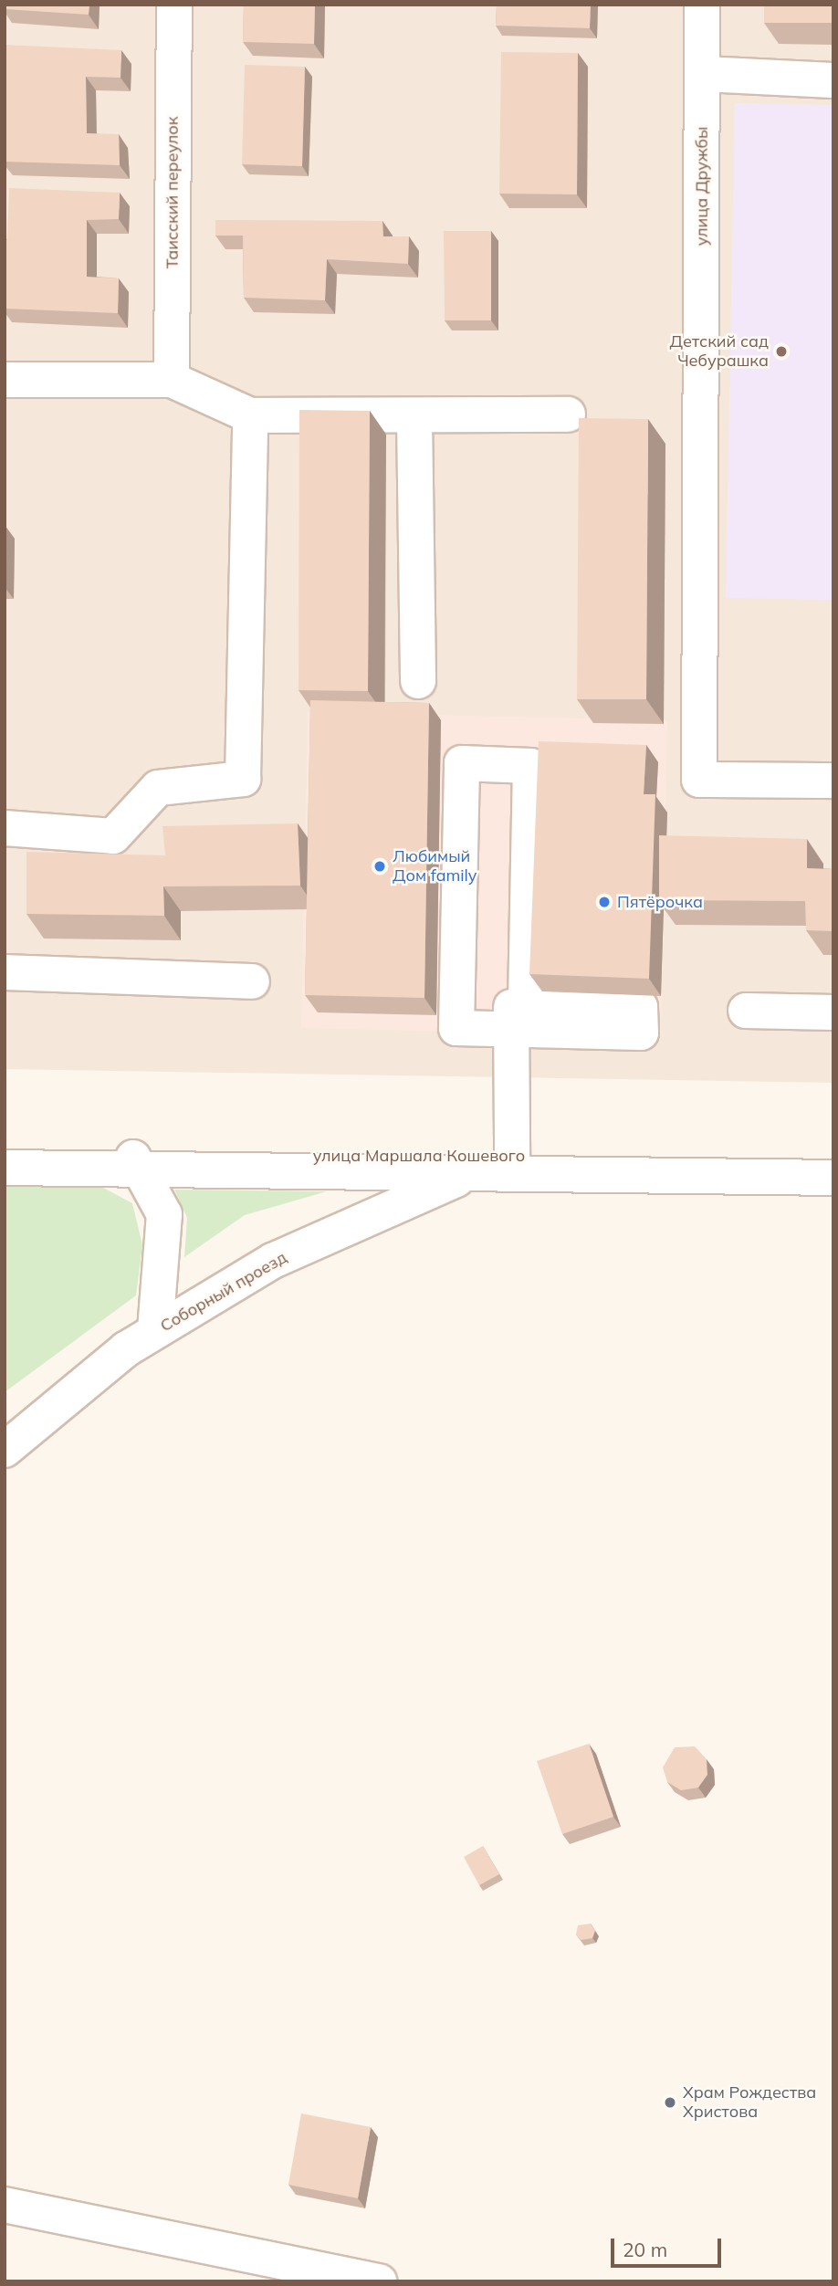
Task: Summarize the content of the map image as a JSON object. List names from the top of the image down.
{
  "streets": {
    "street": [
      "улица Дружбы",
      "Таисский переулок",
      "улица Маршала Кошевого",
      "Соборный проезд"
    ]
  },
  "crossings": [
    ["улица Маршала Кошевого", "Соборный проезд"]
  ],
  "places": [
    "Детский сад Чебурашка",
    "Любимый Дом family",
    "Пятёрочка",
    "Храм Рождества Христова"
  ],
  "scale_bar": "20 m"
}
